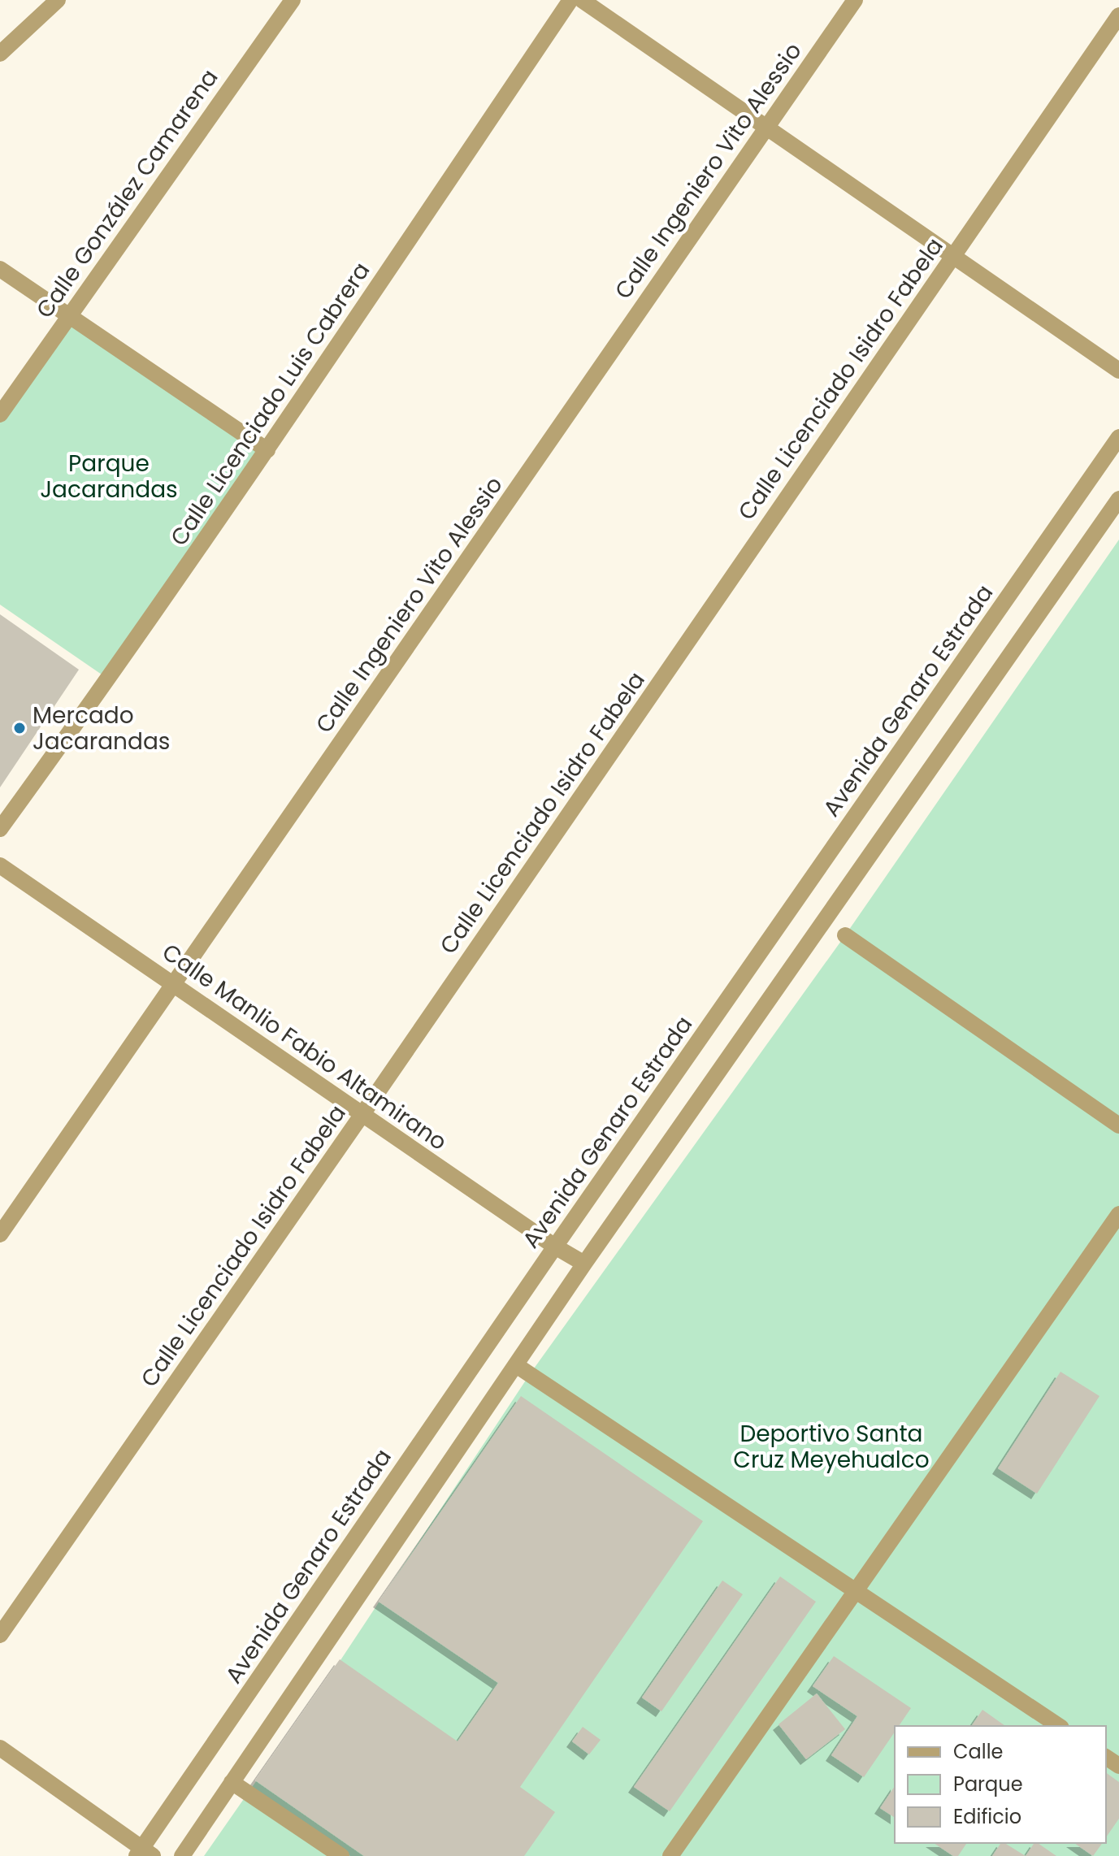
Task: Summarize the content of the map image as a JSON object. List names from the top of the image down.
{
  "streets": {
    "street": [
      "Calle Ingeniero Vito Alessio",
      "Calle González Camarena",
      "Calle Licenciado Isidro Fabela",
      "Calle Licenciado Luis Cabrera",
      "Avenida Genaro Estrada",
      "Calle Manlio Fabio Altamirano"
    ]
  },
  "crossings": [
    ["Calle Ingeniero Vito Alessio", "Calle Manlio Fabio Altamirano"],
    ["Calle Licenciado Isidro Fabela", "Calle Manlio Fabio Altamirano"],
    ["Avenida Genaro Estrada", "Calle Manlio Fabio Altamirano"]
  ],
  "parks": ["Parque Jacarandas", "Deportivo Santa Cruz Meyehualco"],
  "places": ["Mercado Jacarandas"],
  "legend": ["Calle", "Parque", "Edificio"]
}
